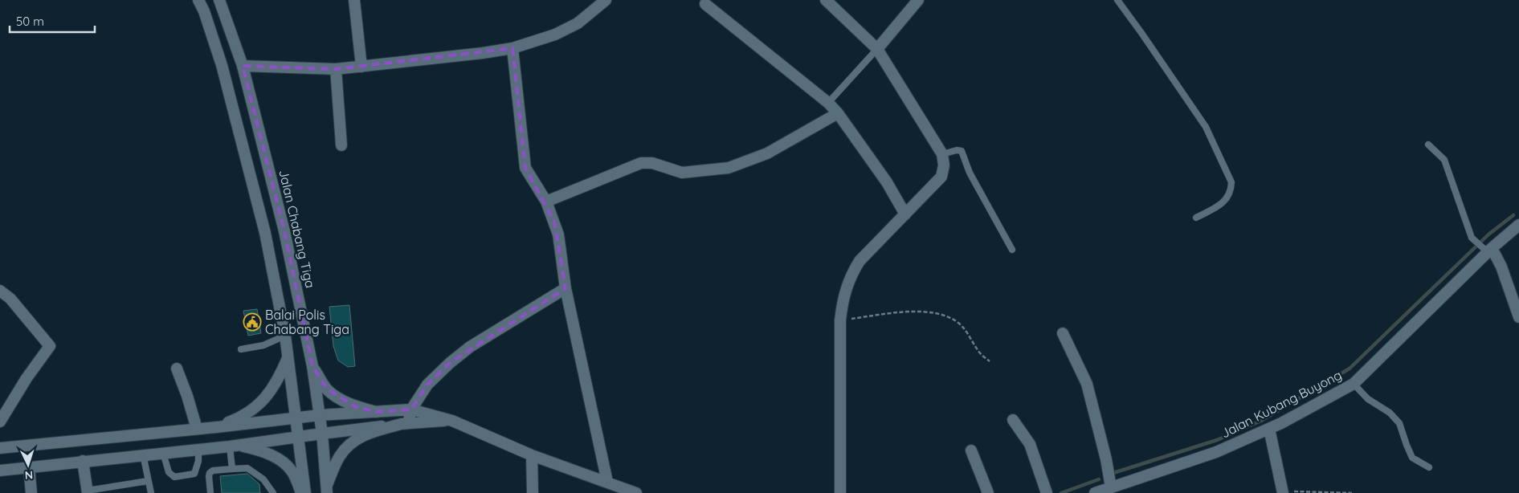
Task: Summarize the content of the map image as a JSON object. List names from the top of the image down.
{
  "streets": {
    "street": ["Jalan Chabang Tiga", "Jalan Kubang Buyong"]
  },
  "places": {
    "public building": ["Balai Polis Chabang Tiga"]
  },
  "scale_bar": "50 m",
  "north": "bottom"
}
